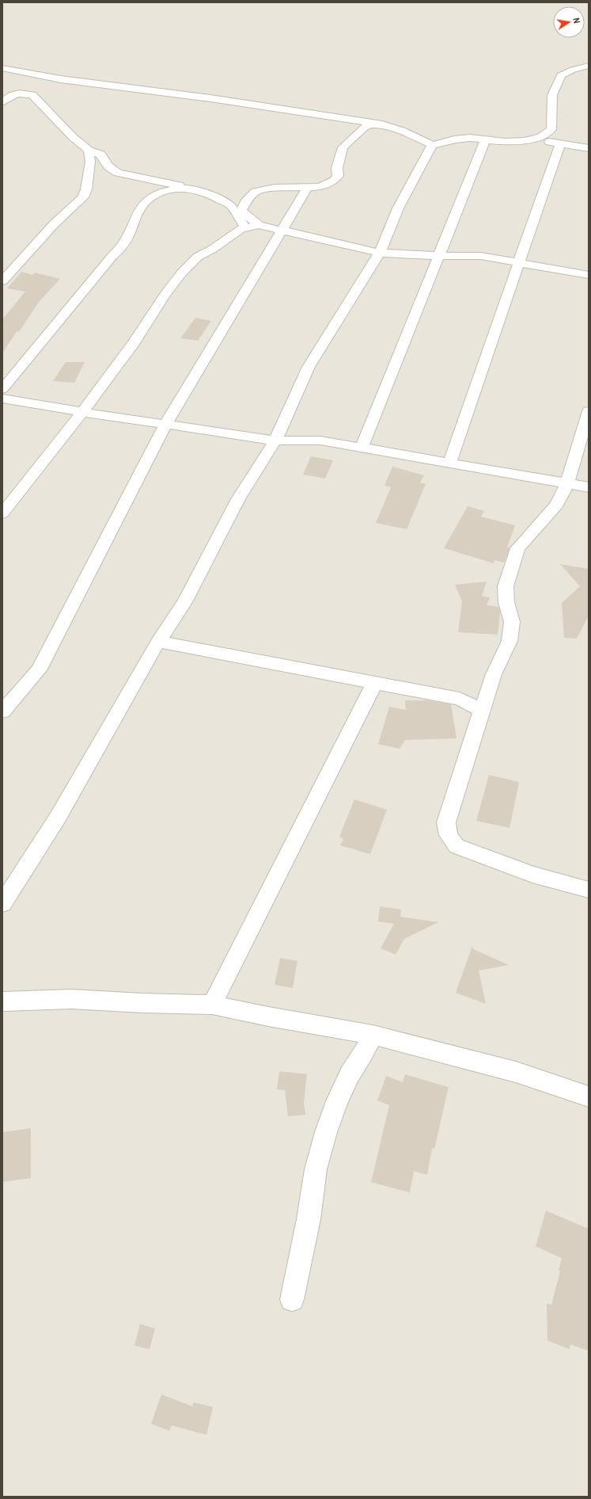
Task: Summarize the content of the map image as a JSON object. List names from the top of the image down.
{
  "north": "right"
}
